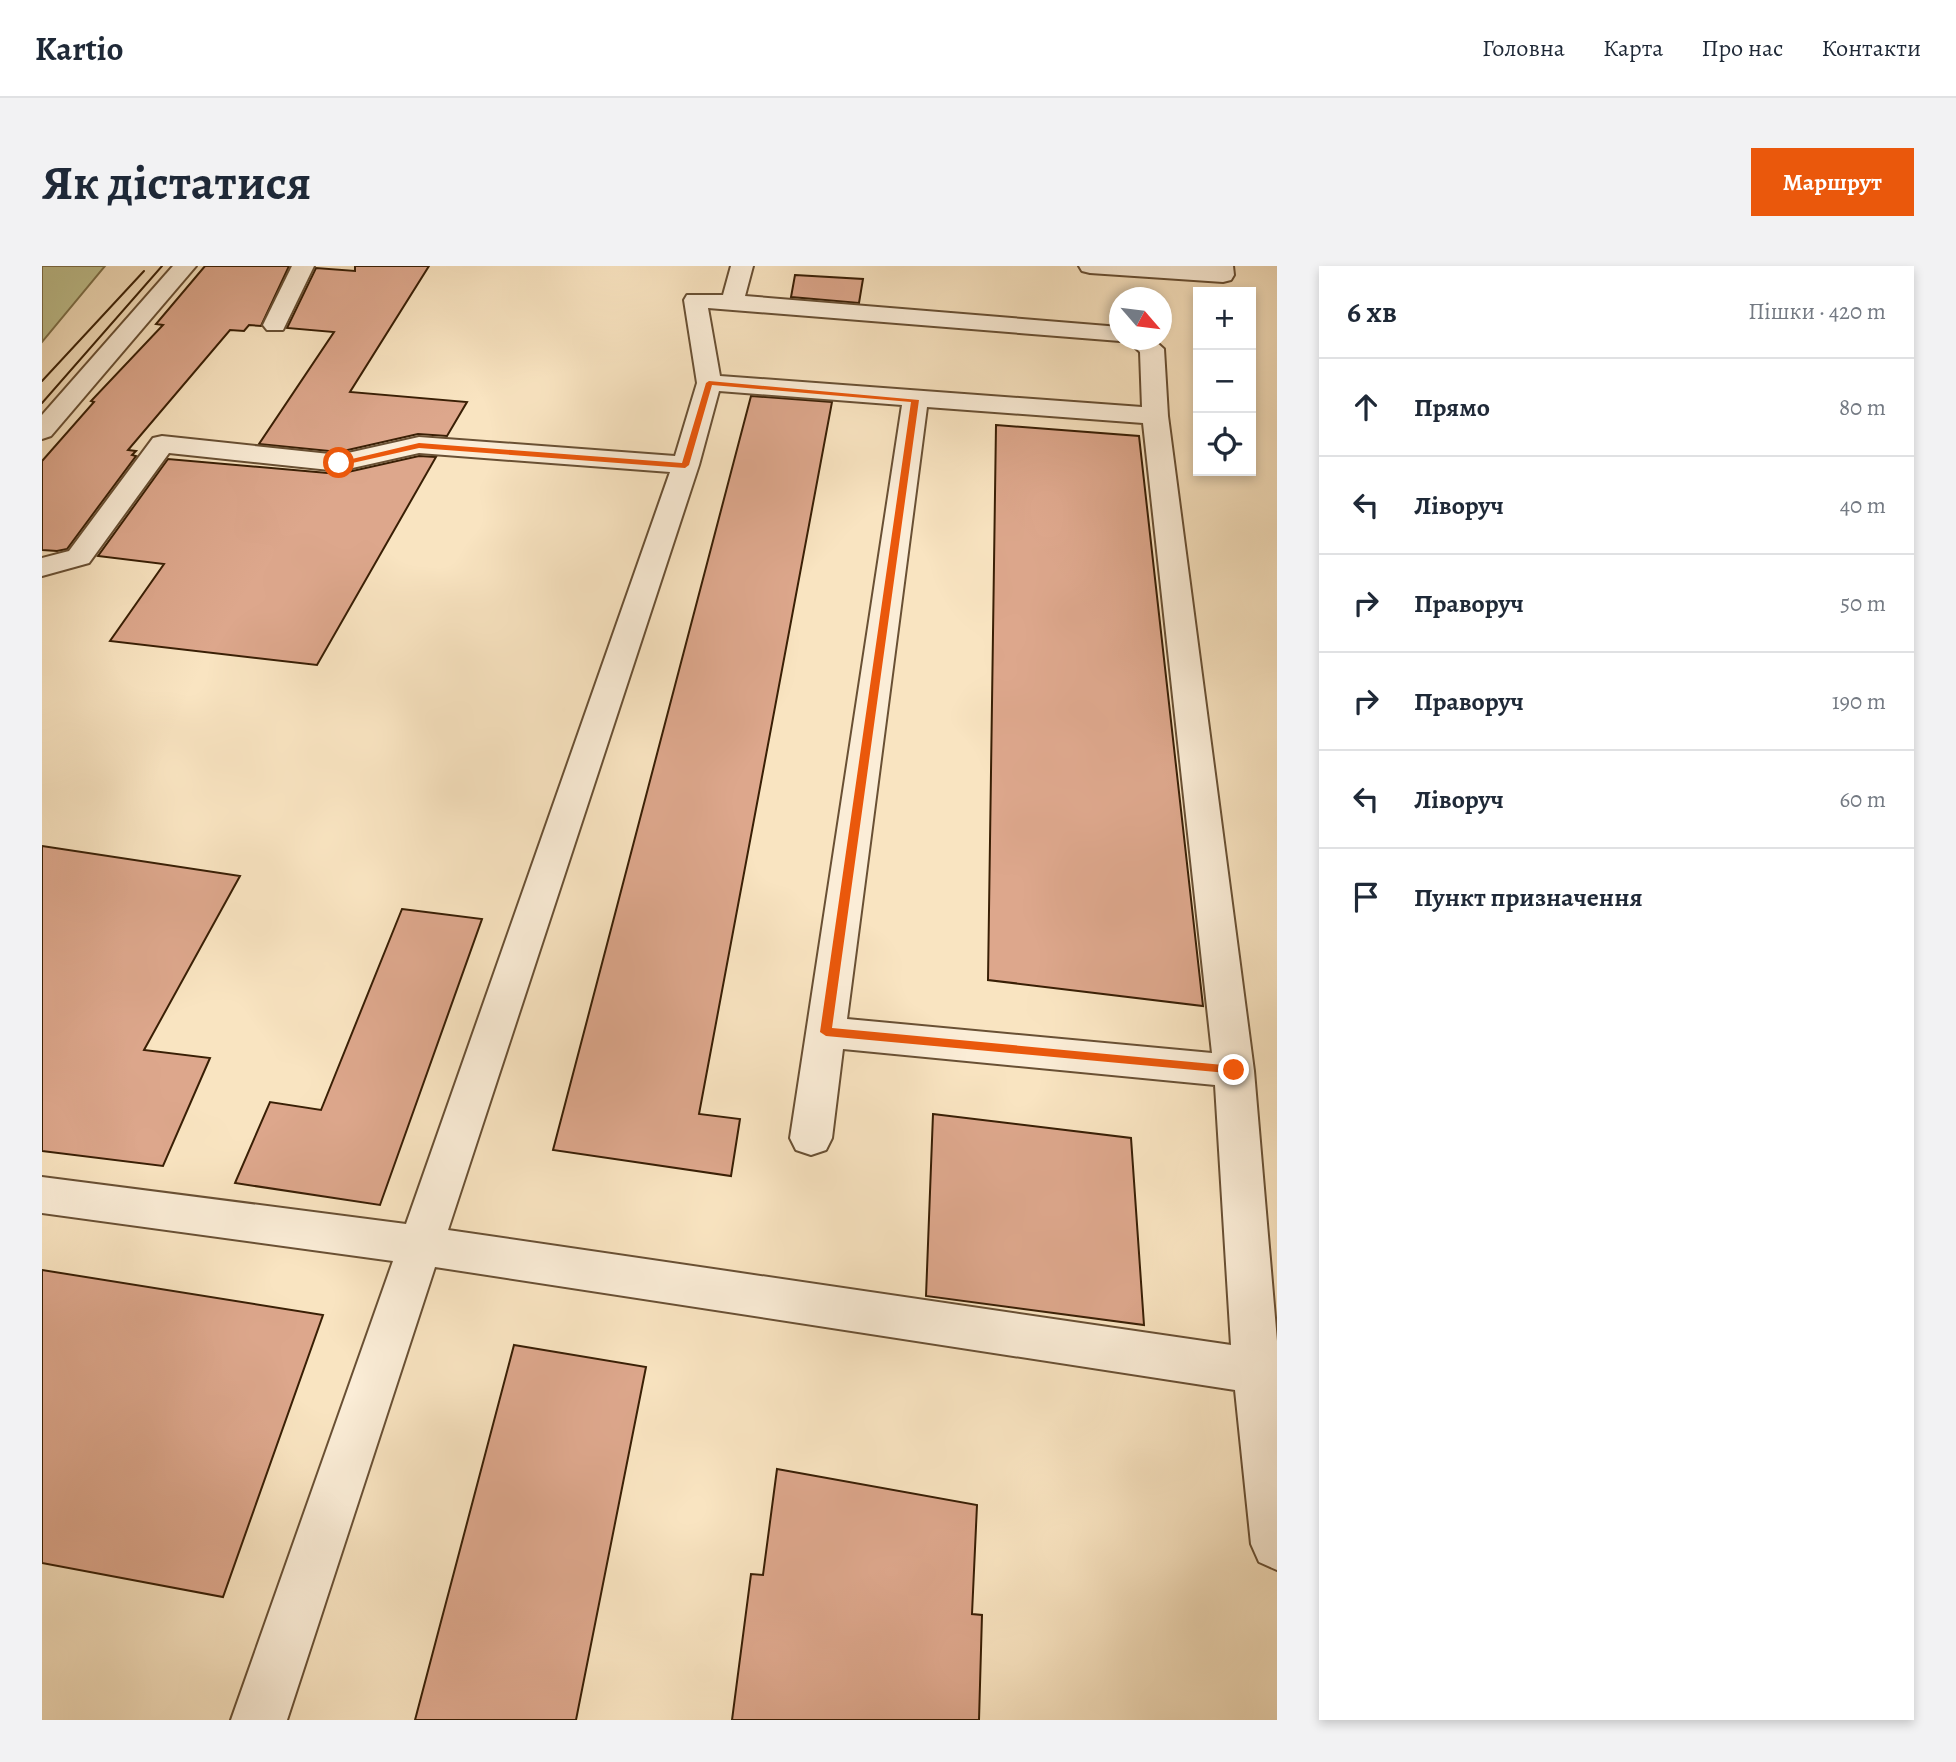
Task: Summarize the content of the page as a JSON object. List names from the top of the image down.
{
  "north": "bottom right",
  "page": {
    "header": "Kartio",
    "nav": [
      "Головна",
      "Карта",
      "Про нас",
      "Контакти"
    ],
    "buttons": "Маршрут",
    "title": "Як дістатися",
    "heading": ["6 хв", "Пішки · 420 m"],
    "map_buttons": ["+", "−"],
    "list": [
      ["Прямо", "80 m"],
      ["Ліворуч", "40 m"],
      ["Праворуч", "50 m"],
      ["Праворуч", "190 m"],
      ["Ліворуч", "60 m"],
      "Пункт призначення"
    ]
  }
}
